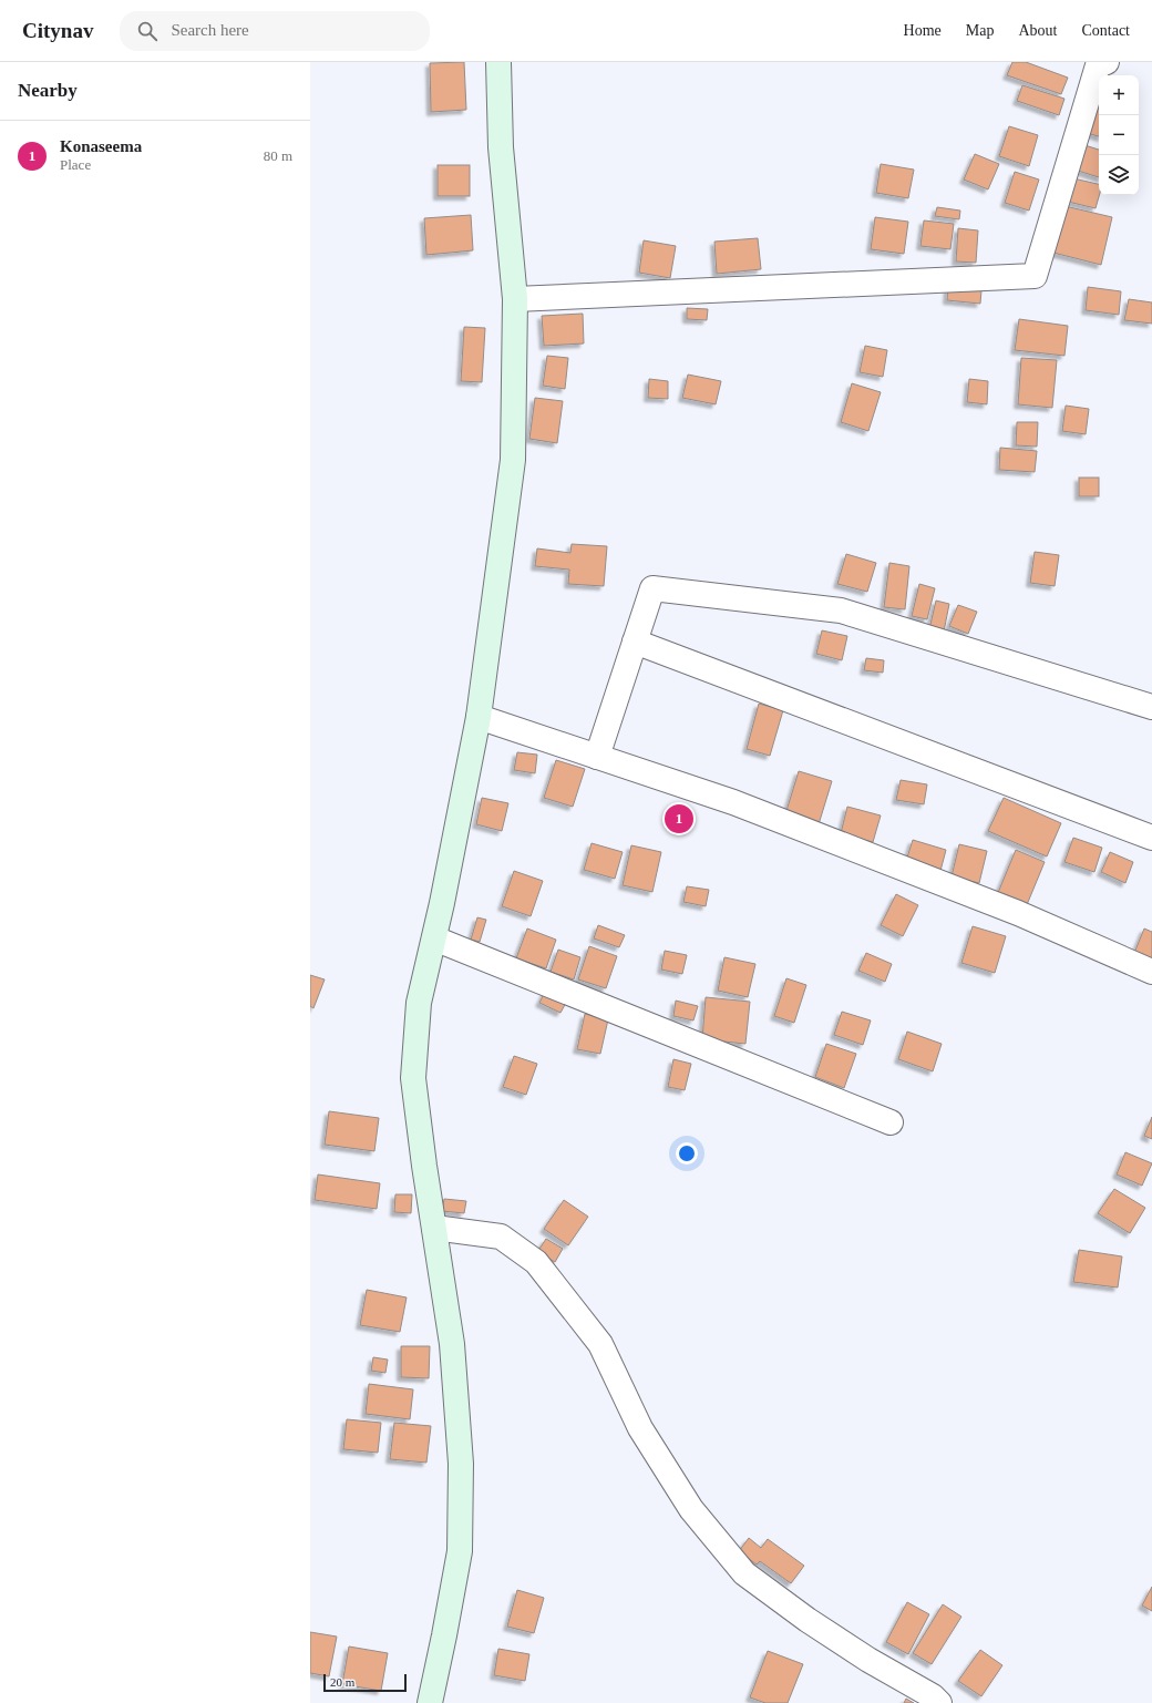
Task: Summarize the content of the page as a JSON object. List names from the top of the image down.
{
  "scale_bar": "20 m",
  "page": {
    "header": "Citynav",
    "search": "Search here",
    "nav": [
      "Home",
      "Map",
      "About",
      "Contact"
    ],
    "heading": "Nearby",
    "map_buttons": ["+", "−"],
    "list": [
      {
        "mark": "1",
        "name": "Konaseema",
        "note": "Place",
        "value": "80 m"
      }
    ],
    "pins": "1",
    "scale": "20 m"
  }
}
